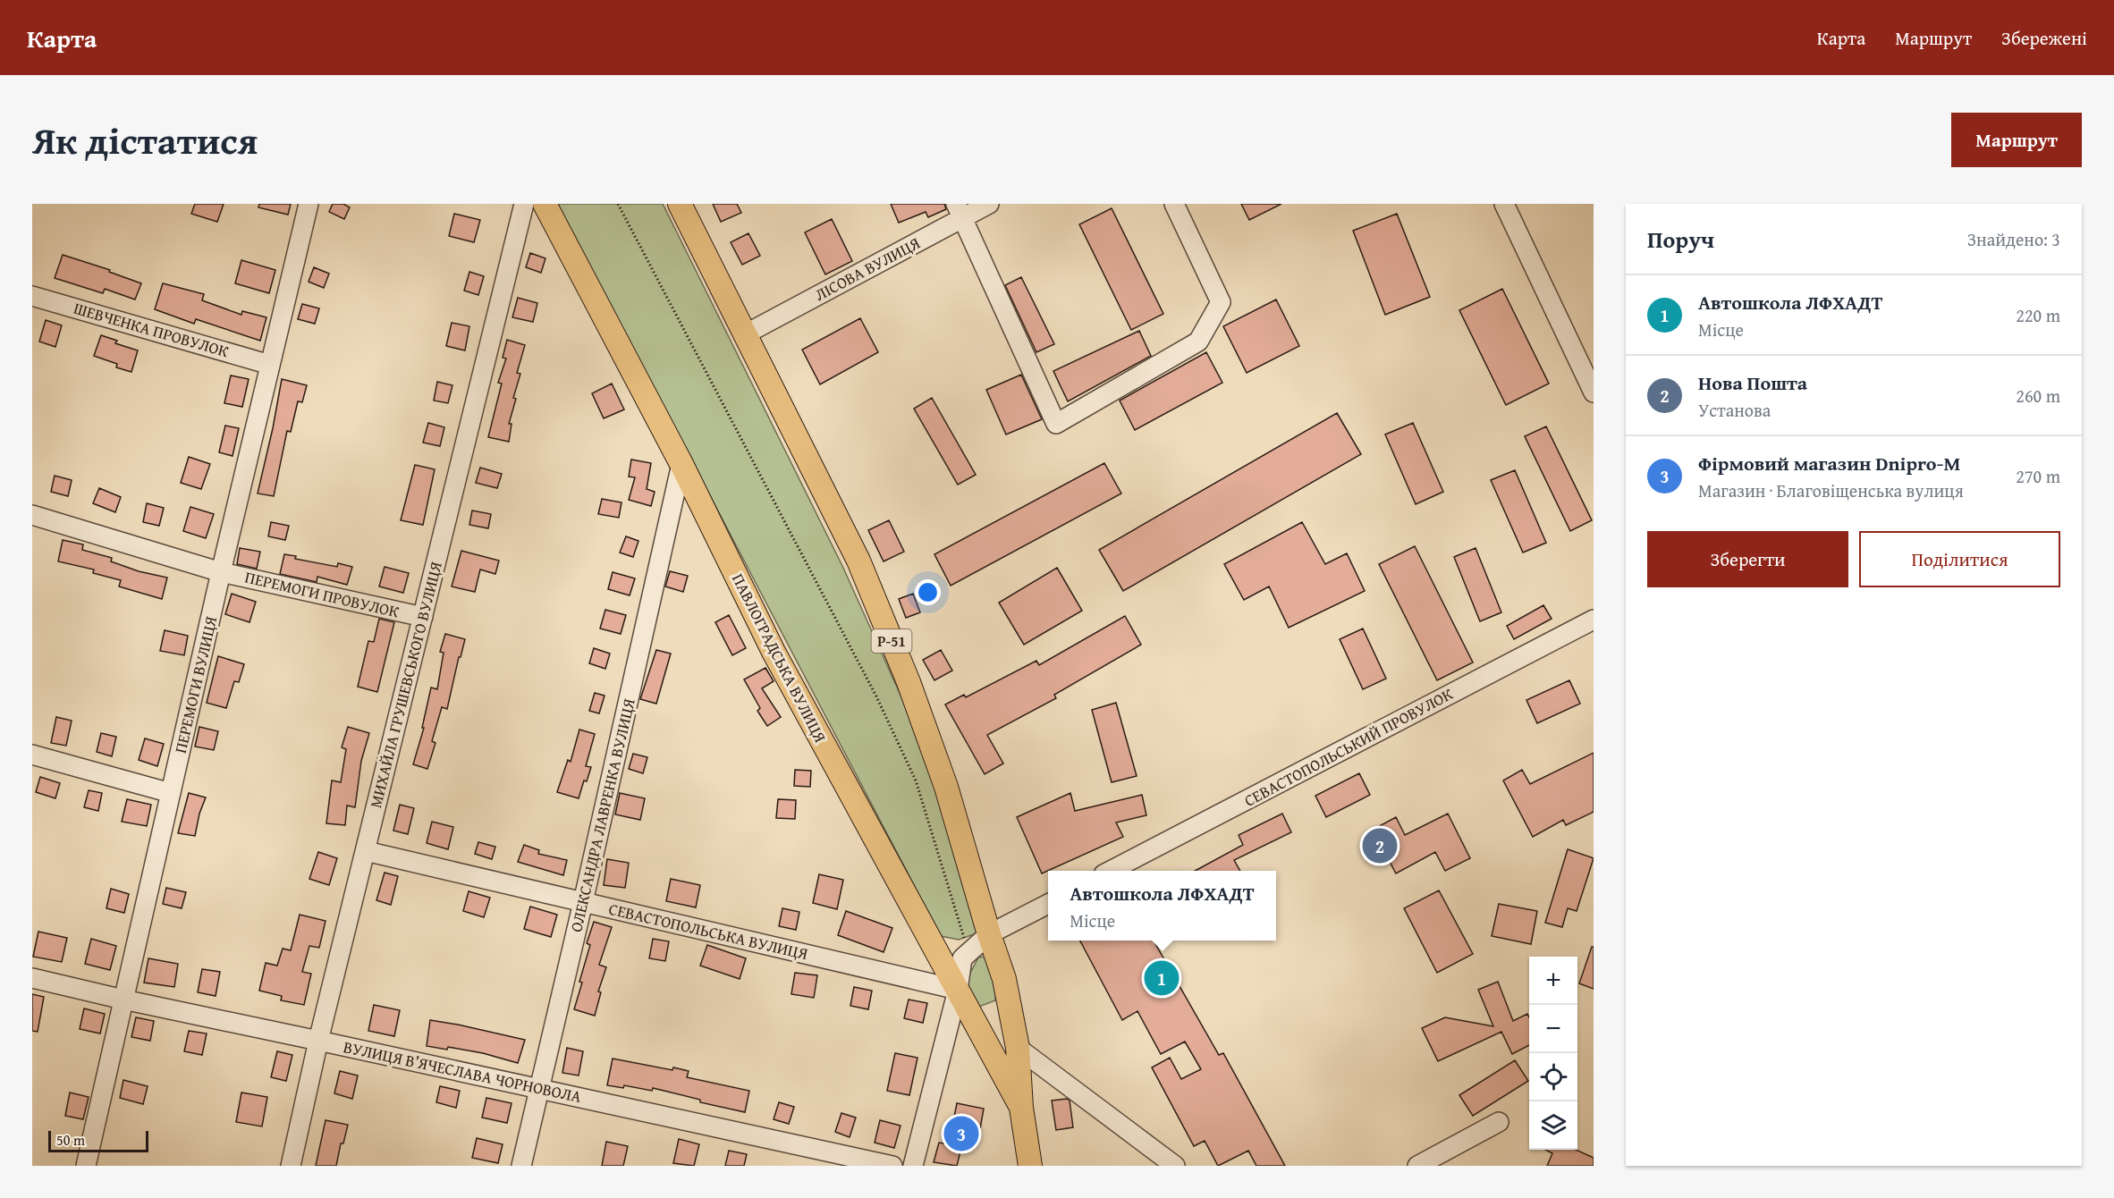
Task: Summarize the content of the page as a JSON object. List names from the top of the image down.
{
  "streets": {
    "main road": ["Р-51", "ПАВЛОГРАДСЬКА ВУЛИЦЯ"],
    "street": [
      "ЛІСОВА ВУЛИЦЯ",
      "ШЕВЧЕНКА ПРОВУЛОК",
      "ПЕРЕМОГИ ПРОВУЛОК",
      "ПЕРЕМОГИ ВУЛИЦЯ",
      "МИХАЙЛА ГРУШЕВСЬКОГО ВУЛИЦЯ",
      "СЕВАСТОПОЛЬСЬКИЙ ПРОВУЛОК",
      "ОЛЕКСАНДРА ЛАВРЕНКА ВУЛИЦЯ",
      "СЕВАСТОПОЛЬСЬКА ВУЛИЦЯ",
      "ВУЛИЦЯ В’ЯЧЕСЛАВА ЧОРНОВОЛА"
    ]
  },
  "crossings": [
    ["ЛІСОВА ВУЛИЦЯ", "ПАВЛОГРАДСЬКА ВУЛИЦЯ"],
    ["ШЕВЧЕНКА ПРОВУЛОК", "ПЕРЕМОГИ ВУЛИЦЯ"],
    ["ПЕРЕМОГИ ПРОВУЛОК", "ПЕРЕМОГИ ВУЛИЦЯ"],
    ["ПЕРЕМОГИ ПРОВУЛОК", "МИХАЙЛА ГРУШЕВСЬКОГО ВУЛИЦЯ"],
    ["ПАВЛОГРАДСЬКА ВУЛИЦЯ", "ОЛЕКСАНДРА ЛАВРЕНКА ВУЛИЦЯ"],
    ["ПАВЛОГРАДСЬКА ВУЛИЦЯ", "СЕВАСТОПОЛЬСЬКА ВУЛИЦЯ"],
    ["ПЕРЕМОГИ ВУЛИЦЯ", "ВУЛИЦЯ В’ЯЧЕСЛАВА ЧОРНОВОЛА"],
    ["МИХАЙЛА ГРУШЕВСЬКОГО ВУЛИЦЯ", "СЕВАСТОПОЛЬСЬКА ВУЛИЦЯ"],
    ["МИХАЙЛА ГРУШЕВСЬКОГО ВУЛИЦЯ", "ВУЛИЦЯ В’ЯЧЕСЛАВА ЧОРНОВОЛА"],
    ["ОЛЕКСАНДРА ЛАВРЕНКА ВУЛИЦЯ", "СЕВАСТОПОЛЬСЬКА ВУЛИЦЯ"],
    ["ОЛЕКСАНДРА ЛАВРЕНКА ВУЛИЦЯ", "ВУЛИЦЯ В’ЯЧЕСЛАВА ЧОРНОВОЛА"]
  ],
  "scale_bar": "50 m",
  "page": {
    "header": "Карта",
    "nav": ["Карта", "Маршрут", "Збережені"],
    "title": "Як дістатися",
    "buttons": [
      "Маршрут",
      ["Зберегти", "Поділитися"]
    ],
    "heading": ["Поруч", "Знайдено: 3"],
    "list": [
      {
        "mark": "1",
        "name": "Автошкола ЛФХАДТ",
        "note": "Місце",
        "value": "220 m"
      },
      {
        "mark": "2",
        "name": "Нова Пошта",
        "note": "Установа",
        "value": "260 m"
      },
      {
        "mark": "3",
        "name": "Фірмовий магазин Dnipro-M",
        "note": "Магазин · Благовіщенська вулиця",
        "value": "270 m"
      }
    ],
    "pins": ["2", "1", "3"],
    "popup": ["Автошкола ЛФХАДТ", "Місце"],
    "map_buttons": ["+", "−"],
    "scale": "50 m"
  }
}
